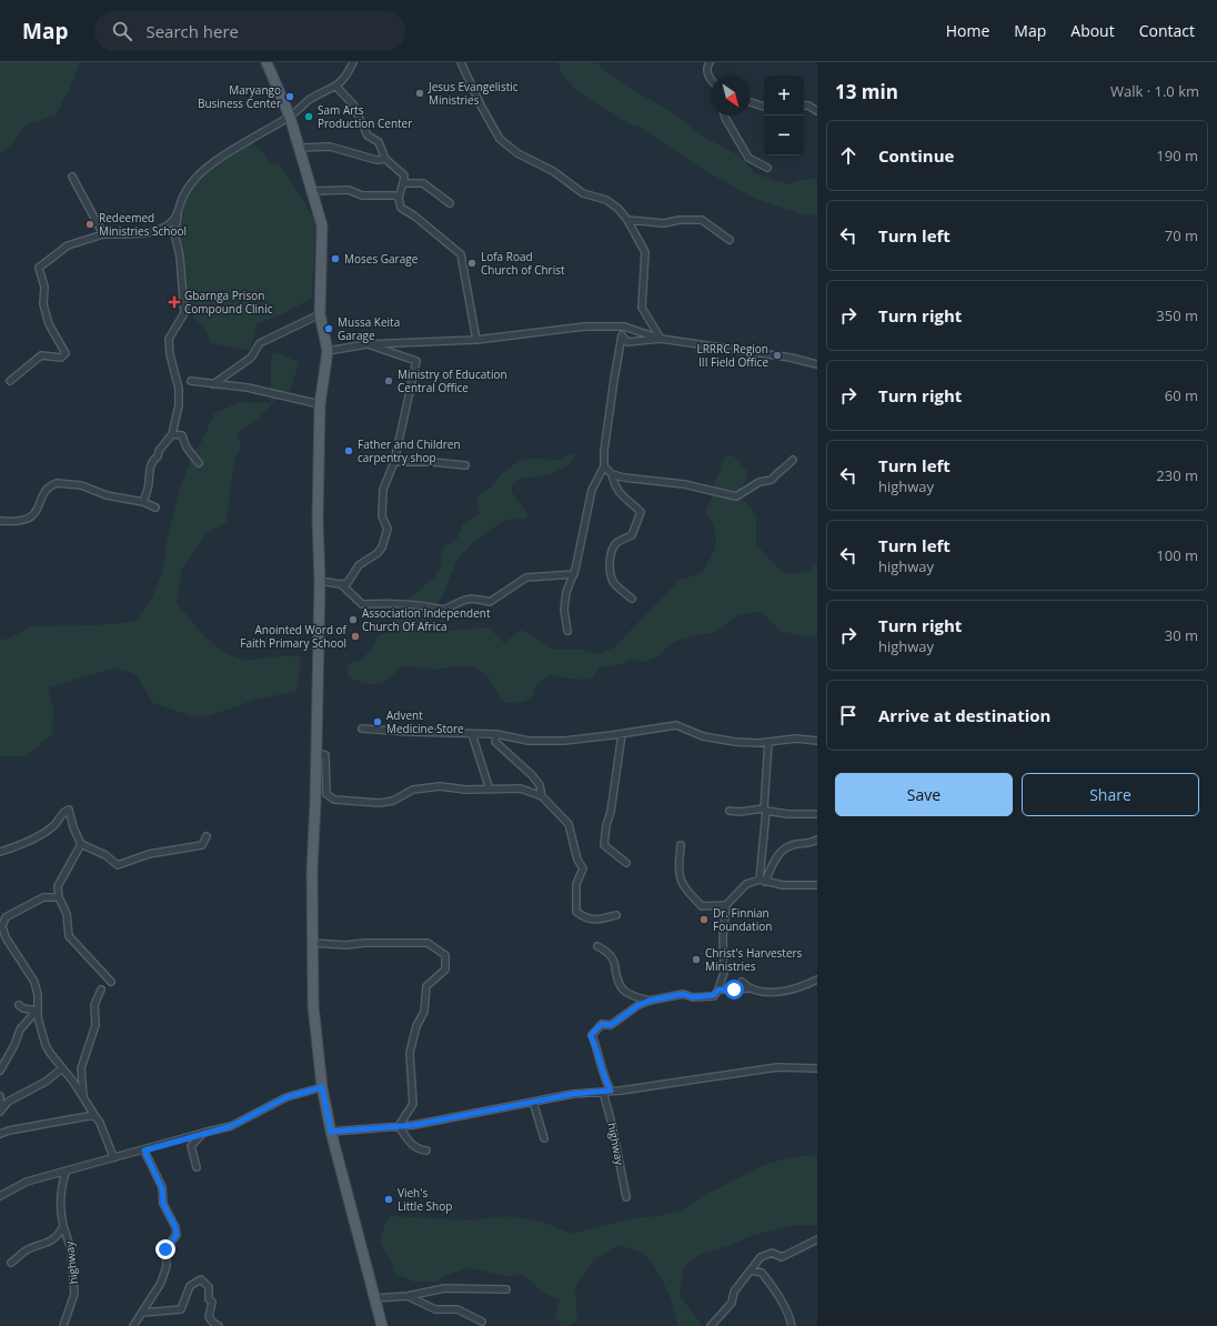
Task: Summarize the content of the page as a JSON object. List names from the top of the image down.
{
  "streets": {
    "street": ["highway"]
  },
  "places": {
    "other": [
      "Jesus Evangelistic Ministries",
      "Maryango Business Center",
      "Sam Arts Production Center",
      "Redeemed Ministries School",
      "Moses Garage",
      "Lofa Road Church of Christ",
      "Mussa Keita Garage",
      "LRRRC Region III Field Office",
      "Ministry of Education Central Office",
      "Father and Children carpentry shop",
      "Association Independent Church Of Africa",
      "Anointed Word of Faith Primary School",
      "Advent Medicine Store",
      "Dr. Finnian Foundation",
      "Christ's Harvesters Ministries",
      "Vieh's Little Shop"
    ],
    "health": ["Gbarnga Prison Compound Clinic"]
  },
  "north": "bottom right",
  "page": {
    "header": "Map",
    "search": "Search here",
    "nav": [
      "Home",
      "Map",
      "About",
      "Contact"
    ],
    "heading": ["13 min", "Walk · 1.0 km"],
    "map_buttons": ["+", "−"],
    "list": [
      ["Continue", "190 m"],
      ["Turn left", "70 m"],
      ["Turn right", "350 m"],
      ["Turn right", "60 m"],
      ["Turn left", "highway", "230 m"],
      ["Turn left", "highway", "100 m"],
      ["Turn right", "highway", "30 m"],
      "Arrive at destination"
    ],
    "buttons": ["Save", "Share"]
  }
}
